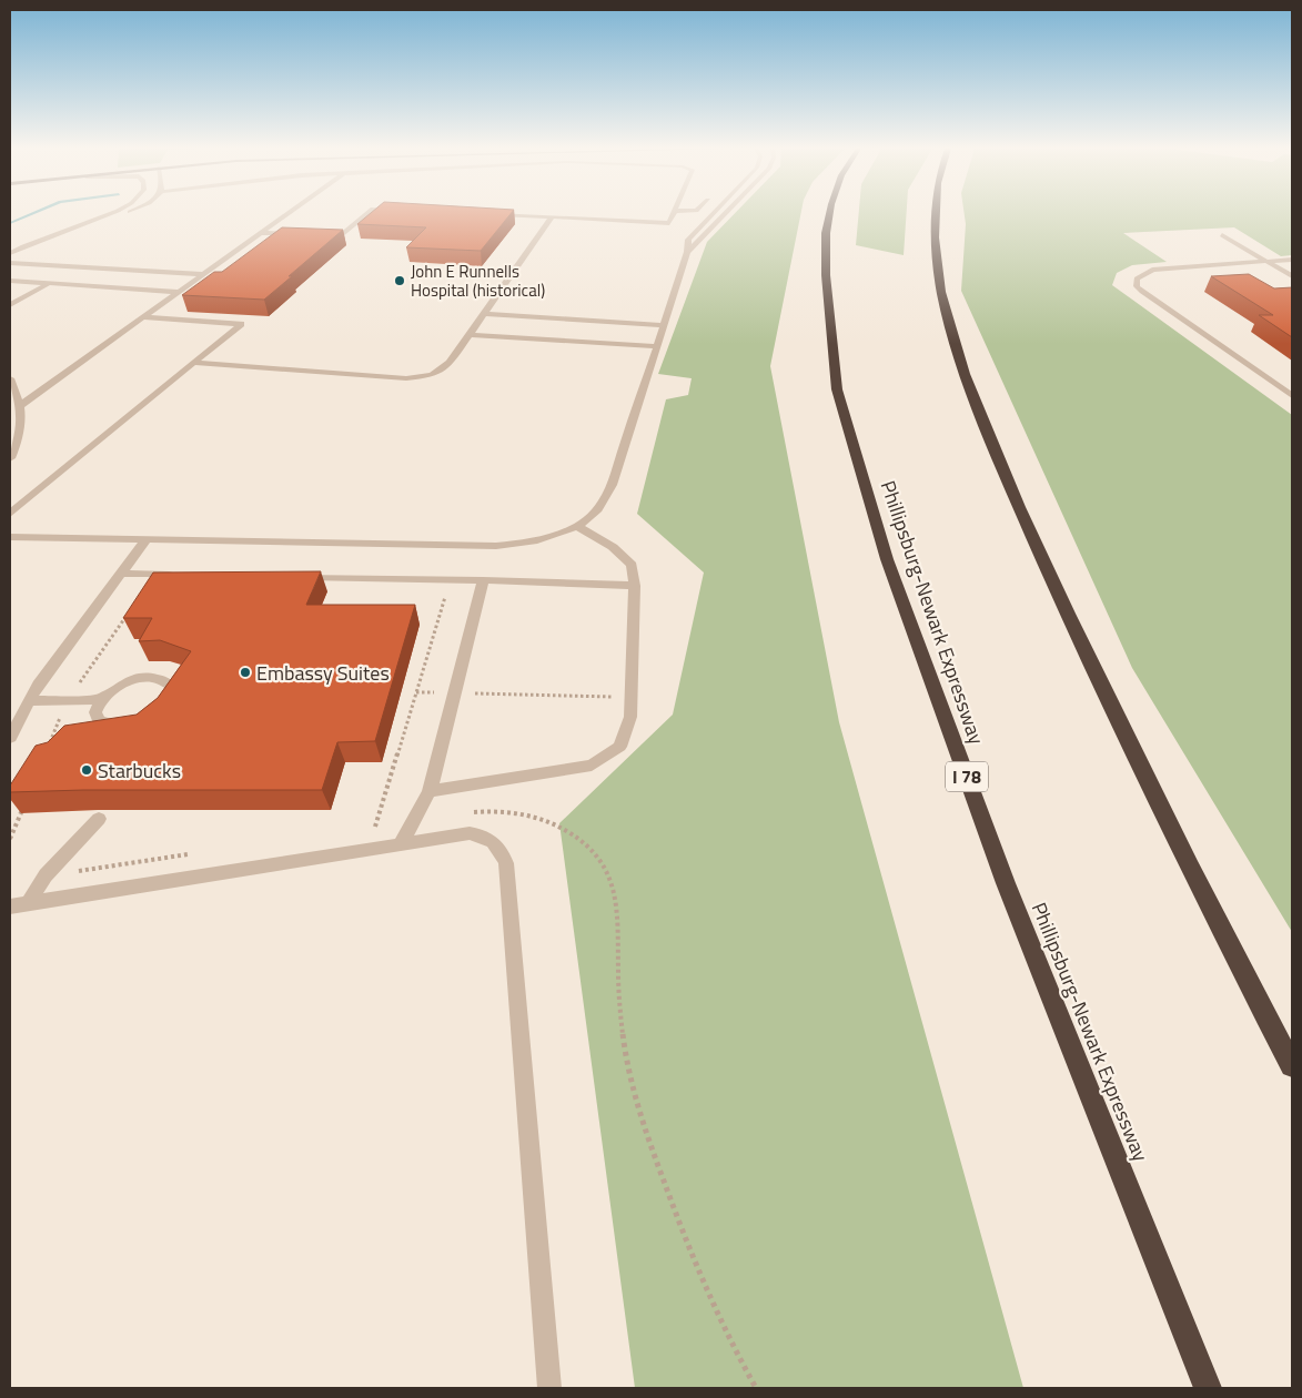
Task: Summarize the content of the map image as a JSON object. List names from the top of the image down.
{
  "streets": {
    "highway": ["Phillipsburg-Newark Expressway", "I 78"]
  },
  "places": ["John E Runnells Hospital (historical)", "Embassy Suites", "Starbucks"]
}
